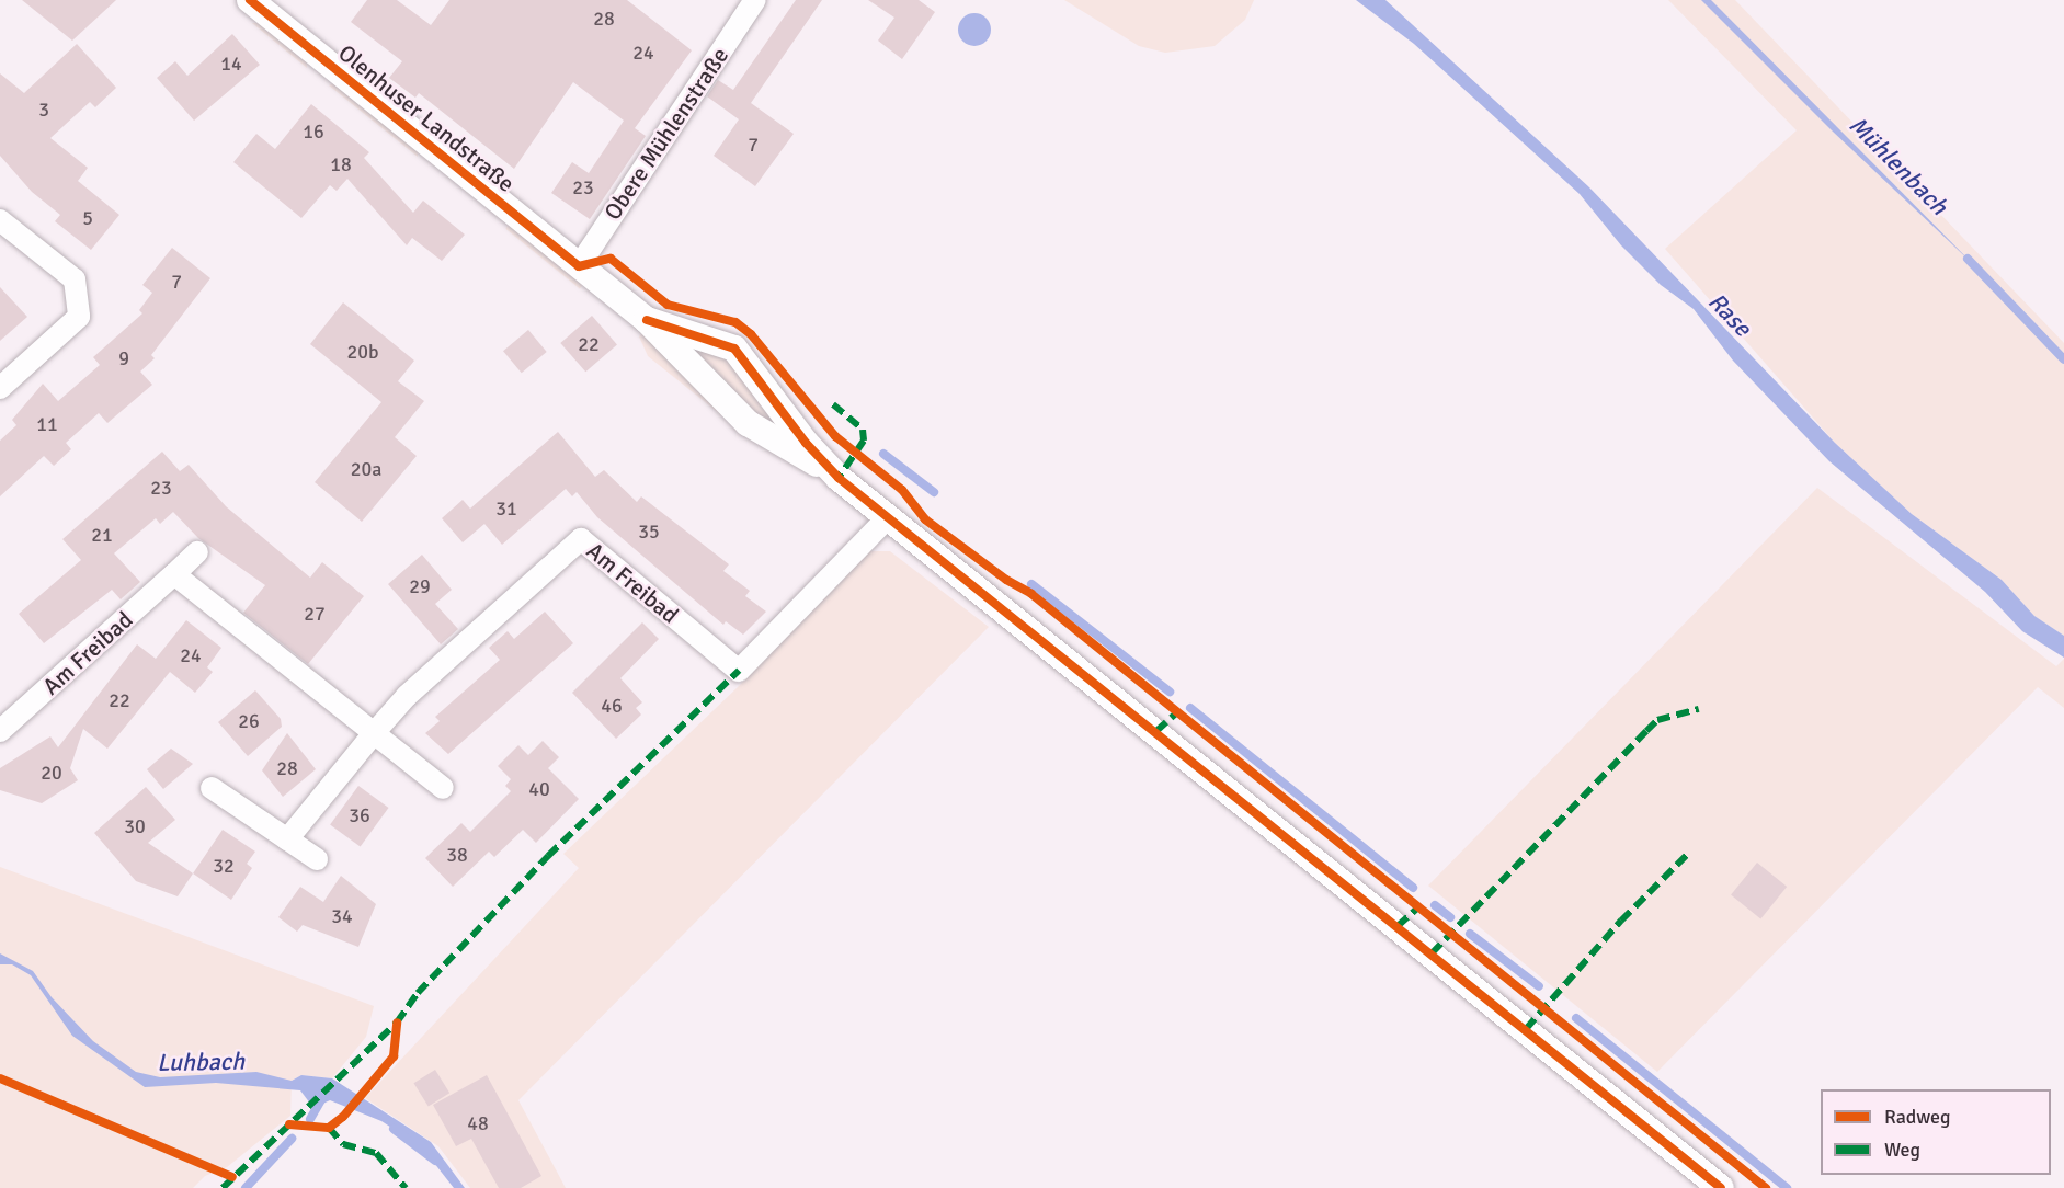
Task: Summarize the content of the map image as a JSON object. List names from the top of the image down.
{
  "streets": {
    "street": ["Olenhuser Landstraße", "Obere Mühlenstraße", "Am Freibad"]
  },
  "crossings": [
    ["Olenhuser Landstraße", "Obere Mühlenstraße"],
    ["Olenhuser Landstraße", "Am Freibad"]
  ],
  "water": ["Mühlenbach", "Rase", "Luhbach"],
  "house_numbers": [
    "28",
    "24",
    "14",
    "3",
    "16",
    "7",
    "18",
    "23",
    "5",
    "7",
    "22",
    "20b",
    "9",
    "11",
    "20a",
    "23",
    "31",
    "35",
    "21",
    "29",
    "27",
    "24",
    "22",
    "46",
    "26",
    "28",
    "20",
    "40",
    "36",
    "30",
    "38",
    "32",
    "34",
    "48"
  ],
  "legend": ["Radweg", "Weg"]
}
